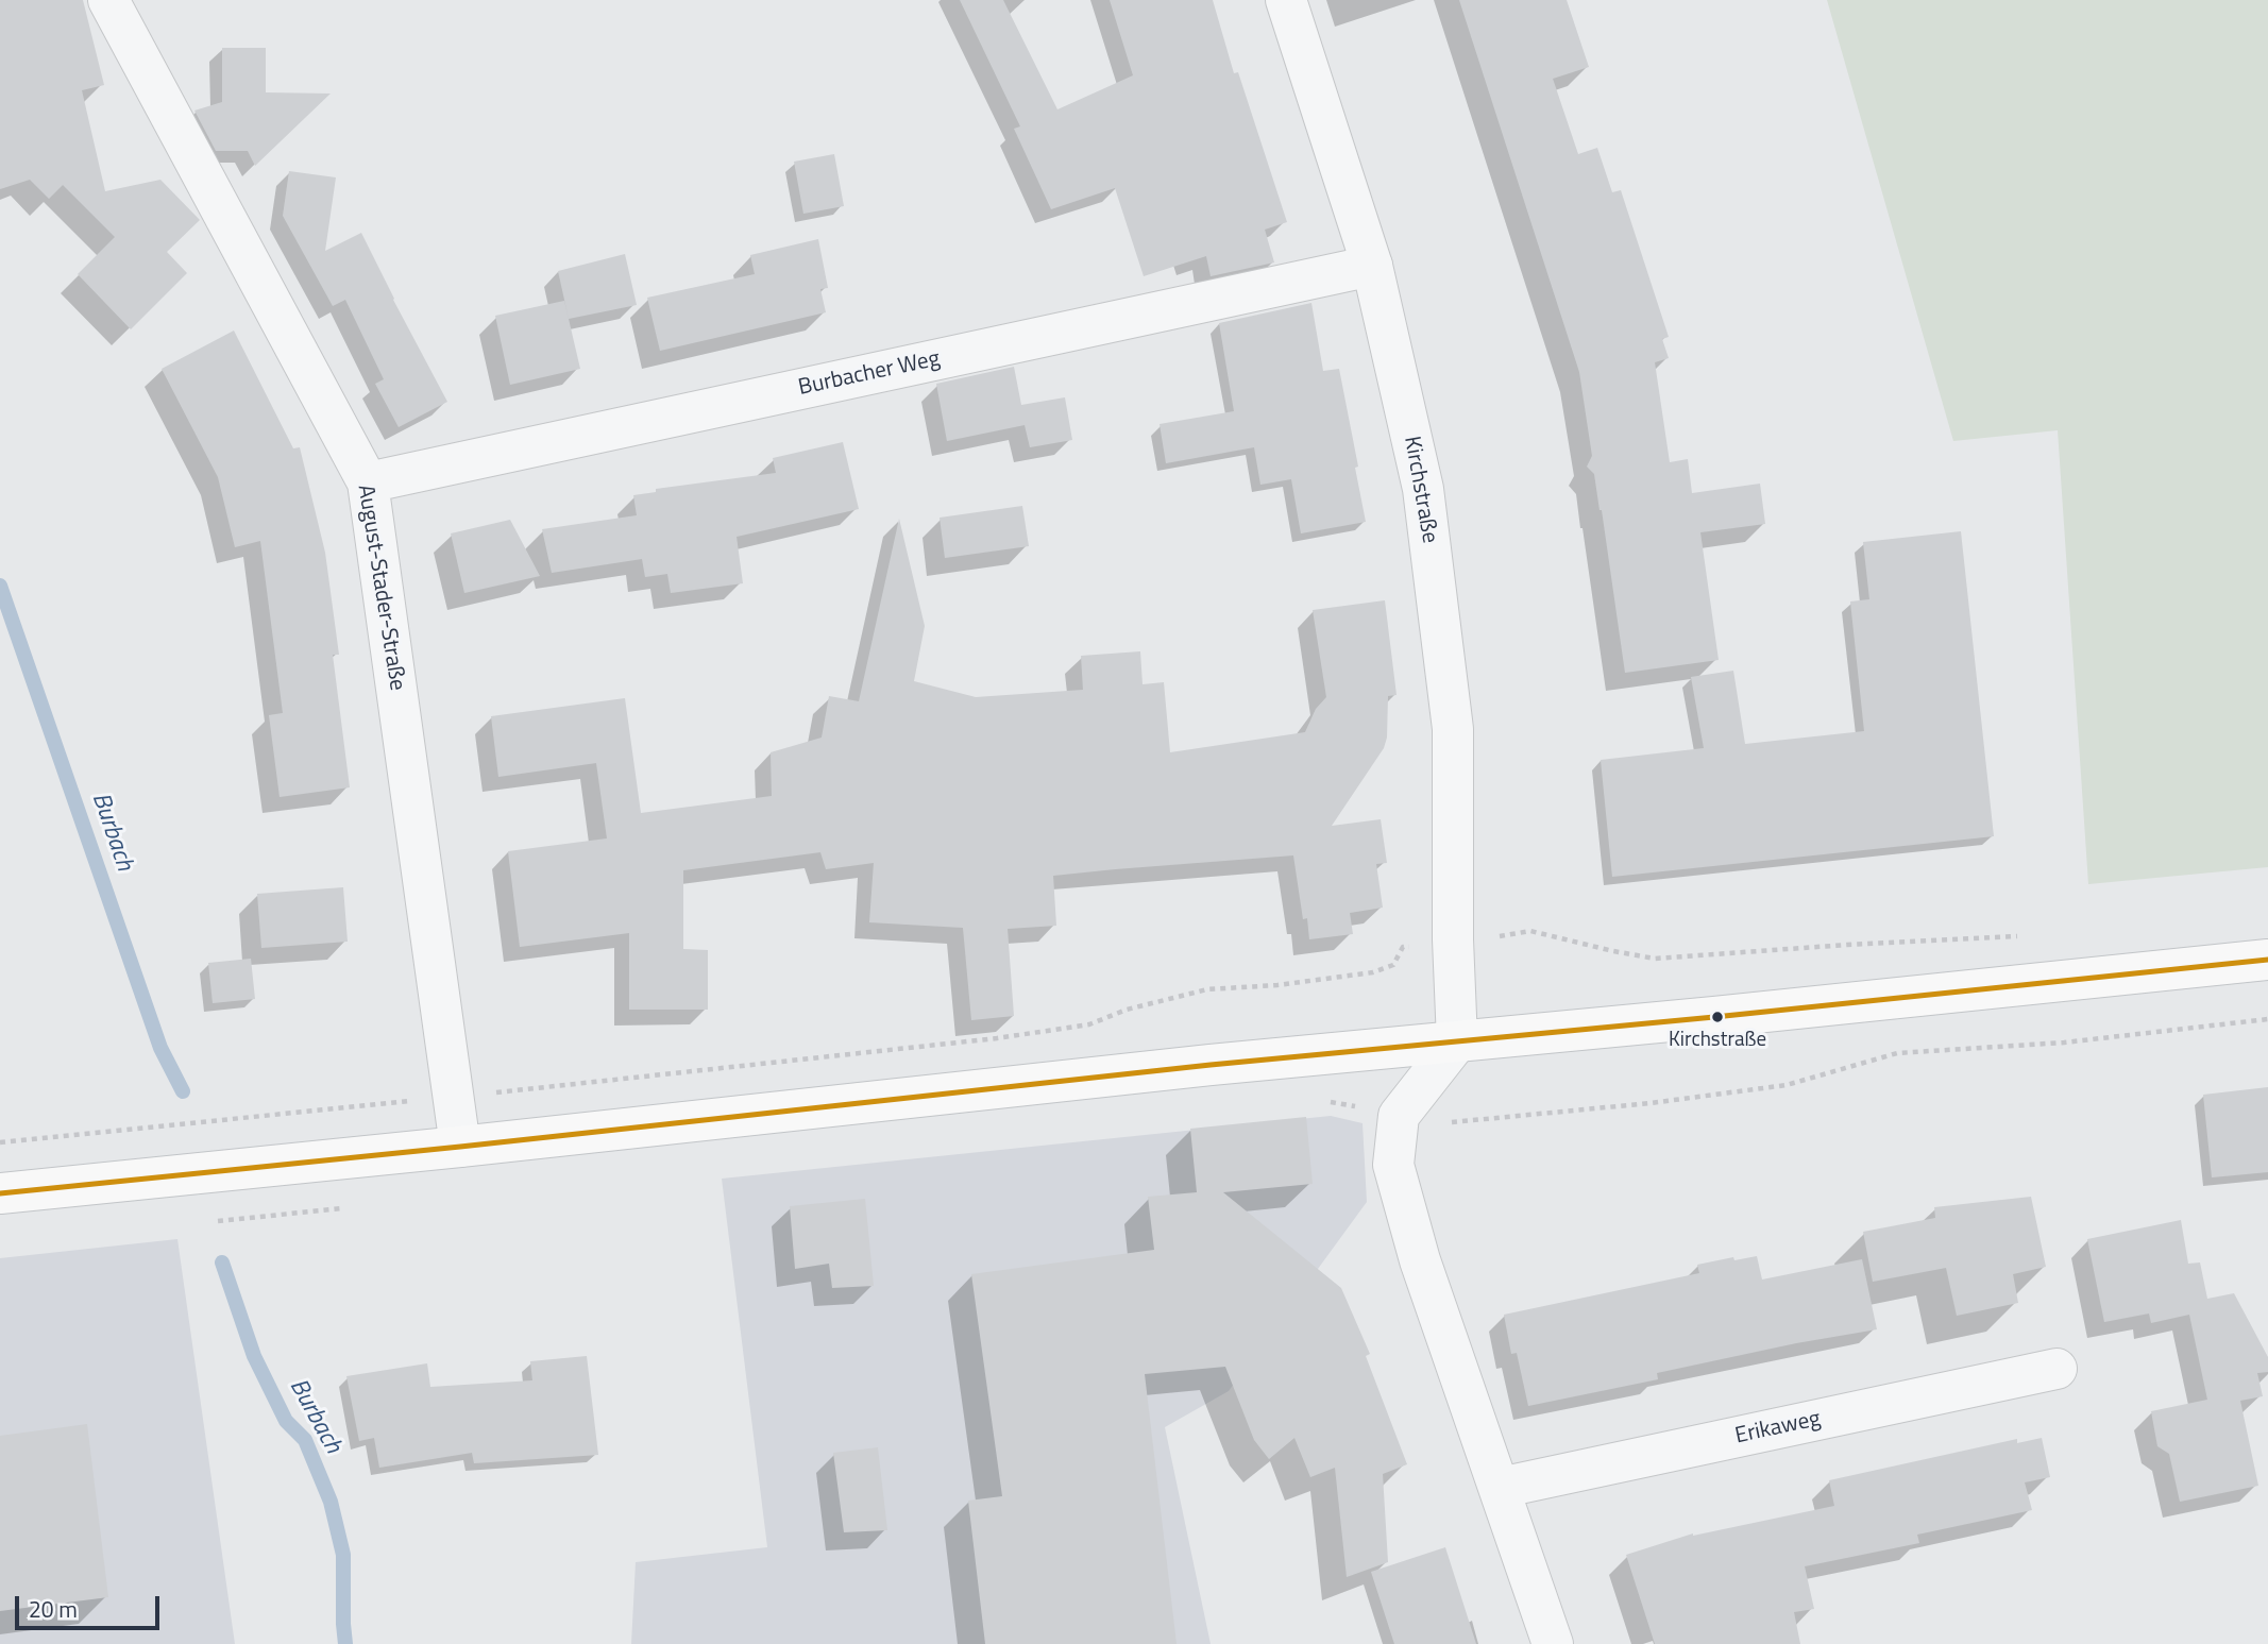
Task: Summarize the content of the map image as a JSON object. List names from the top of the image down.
{
  "streets": {
    "street": [
      "Burbacher Weg",
      "Kirchstraße",
      "August-Stader-Straße",
      "Erikaweg"
    ]
  },
  "crossings": [
    ["Burbacher Weg", "Kirchstraße"],
    ["Burbacher Weg", "August-Stader-Straße"]
  ],
  "water": ["Burbach"],
  "places": ["Kirchstraße"],
  "scale_bar": "20 m"
}
